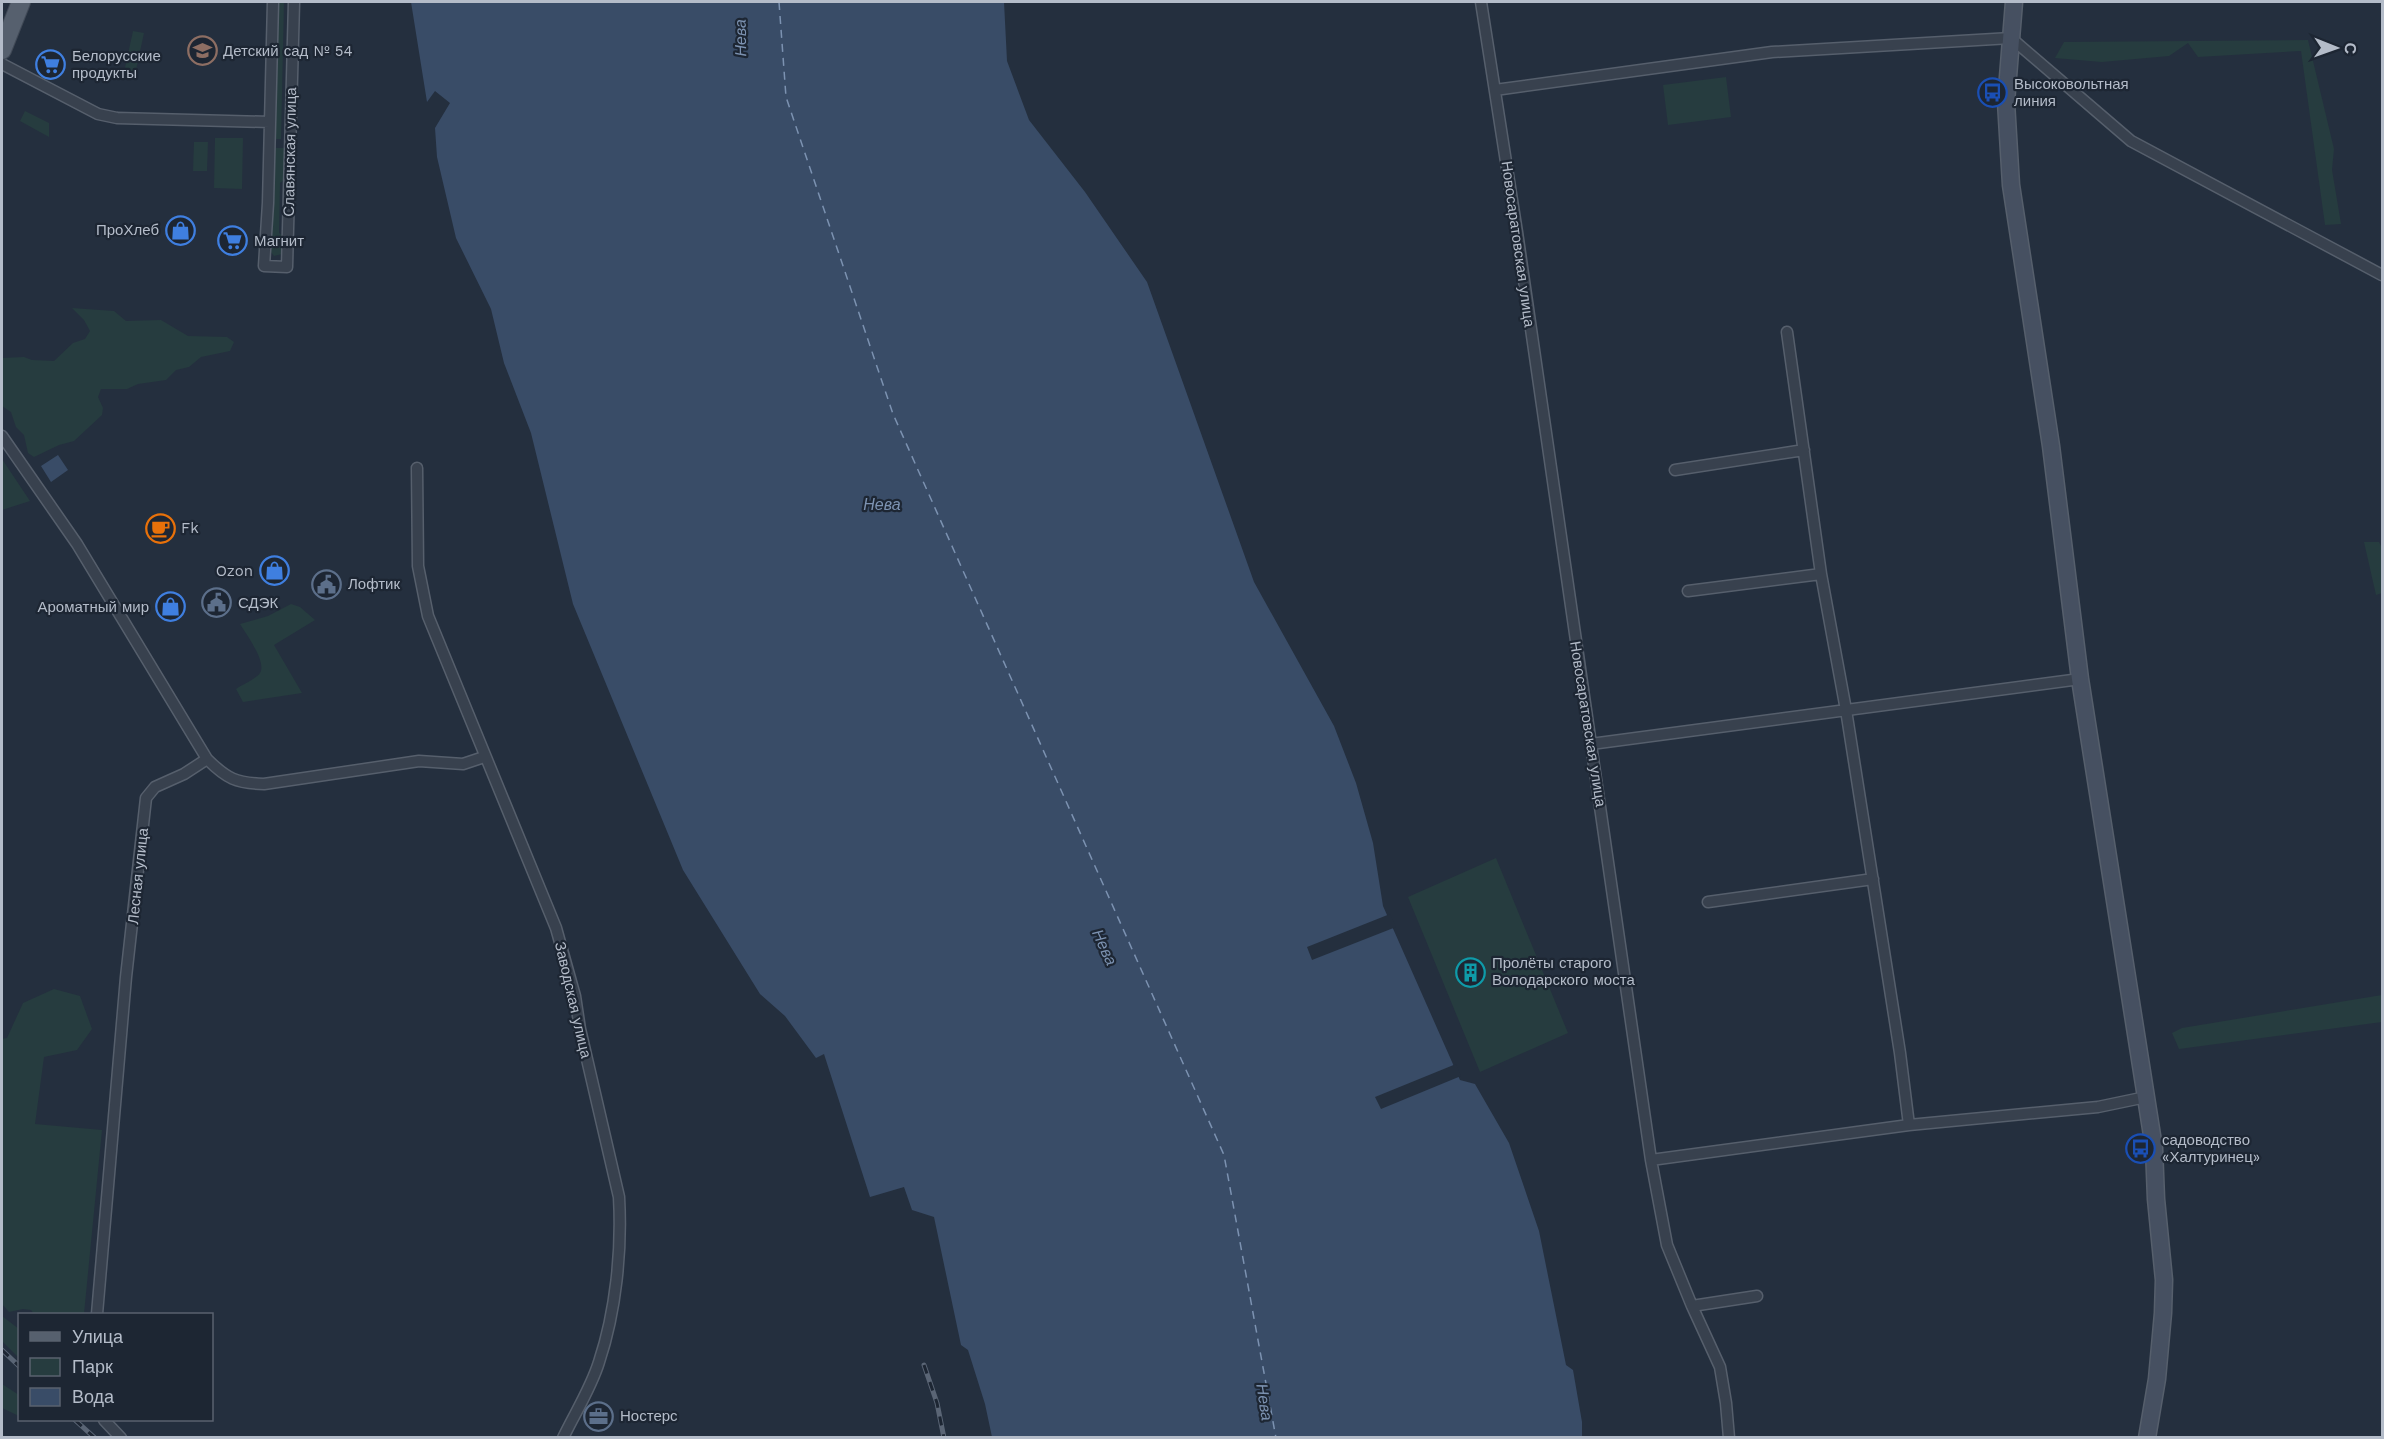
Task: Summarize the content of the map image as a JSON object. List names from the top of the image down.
{
  "streets": {
    "street": [
      "Славянская улица",
      "Новосаратовская улица",
      "Лесная улица",
      "Заводская улица"
    ]
  },
  "water": ["Нева"],
  "places": {
    "school or university": ["Детский сад № 54"],
    "supermarket": ["Белорусские продукты", "Магнит"],
    "bus stop": ["Высоковольтная линия", "садоводство «Халтуринец»"],
    "shop": ["ПроХлеб", "Ozon", "Ароматный мир"],
    "cafe": ["Fk"],
    "public building": ["Лофтик", "СДЭК"],
    "building": ["Пролёты старого Володарского моста"],
    "office": ["Ностерс"]
  },
  "legend": ["Улица", "Парк", "Вода"],
  "north": "right"
}
